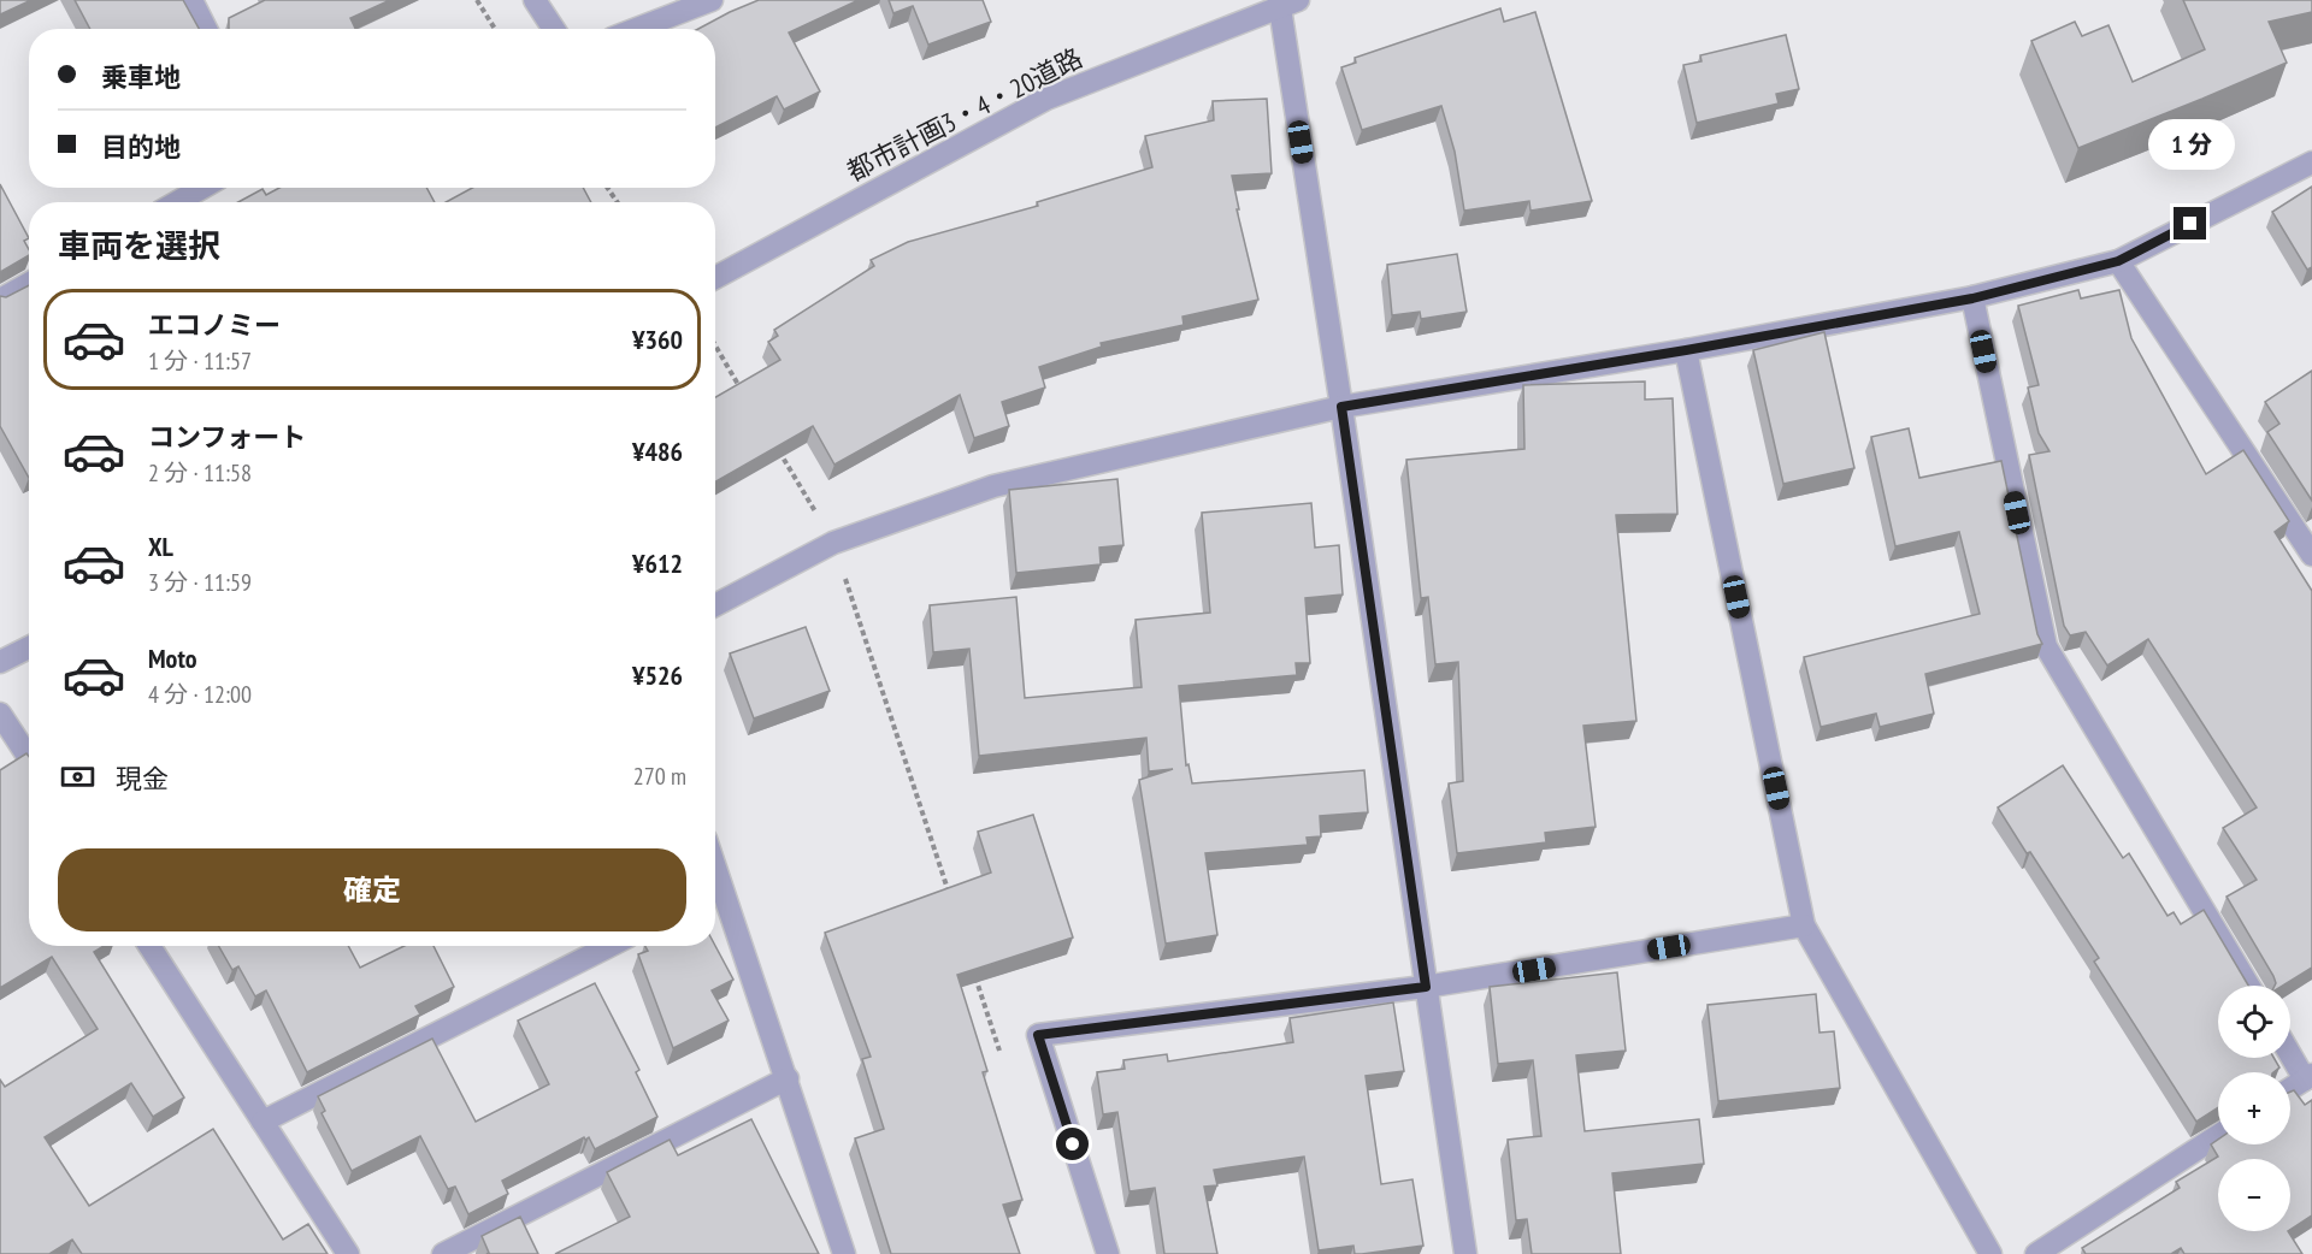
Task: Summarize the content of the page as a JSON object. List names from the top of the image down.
{
  "streets": {
    "street": ["都市計画3・4・20道路"]
  },
  "page": {
    "banner": ["乗車地", "目的地"],
    "bubble": "1 分",
    "heading": "車両を選択",
    "list": [
      {
        "name": "エコノミー",
        "note": "1 分 · 11:57",
        "value": "¥360"
      },
      {
        "name": "コンフォート",
        "note": "2 分 · 11:58",
        "value": "¥486"
      },
      {
        "name": "XL",
        "note": "3 分 · 11:59",
        "value": "¥612"
      },
      {
        "name": "Moto",
        "note": "4 分 · 12:00",
        "value": "¥526"
      }
    ],
    "pay": ["現金", "270 m"],
    "buttons": "確定",
    "map_buttons": ["+", "−"]
  }
}
